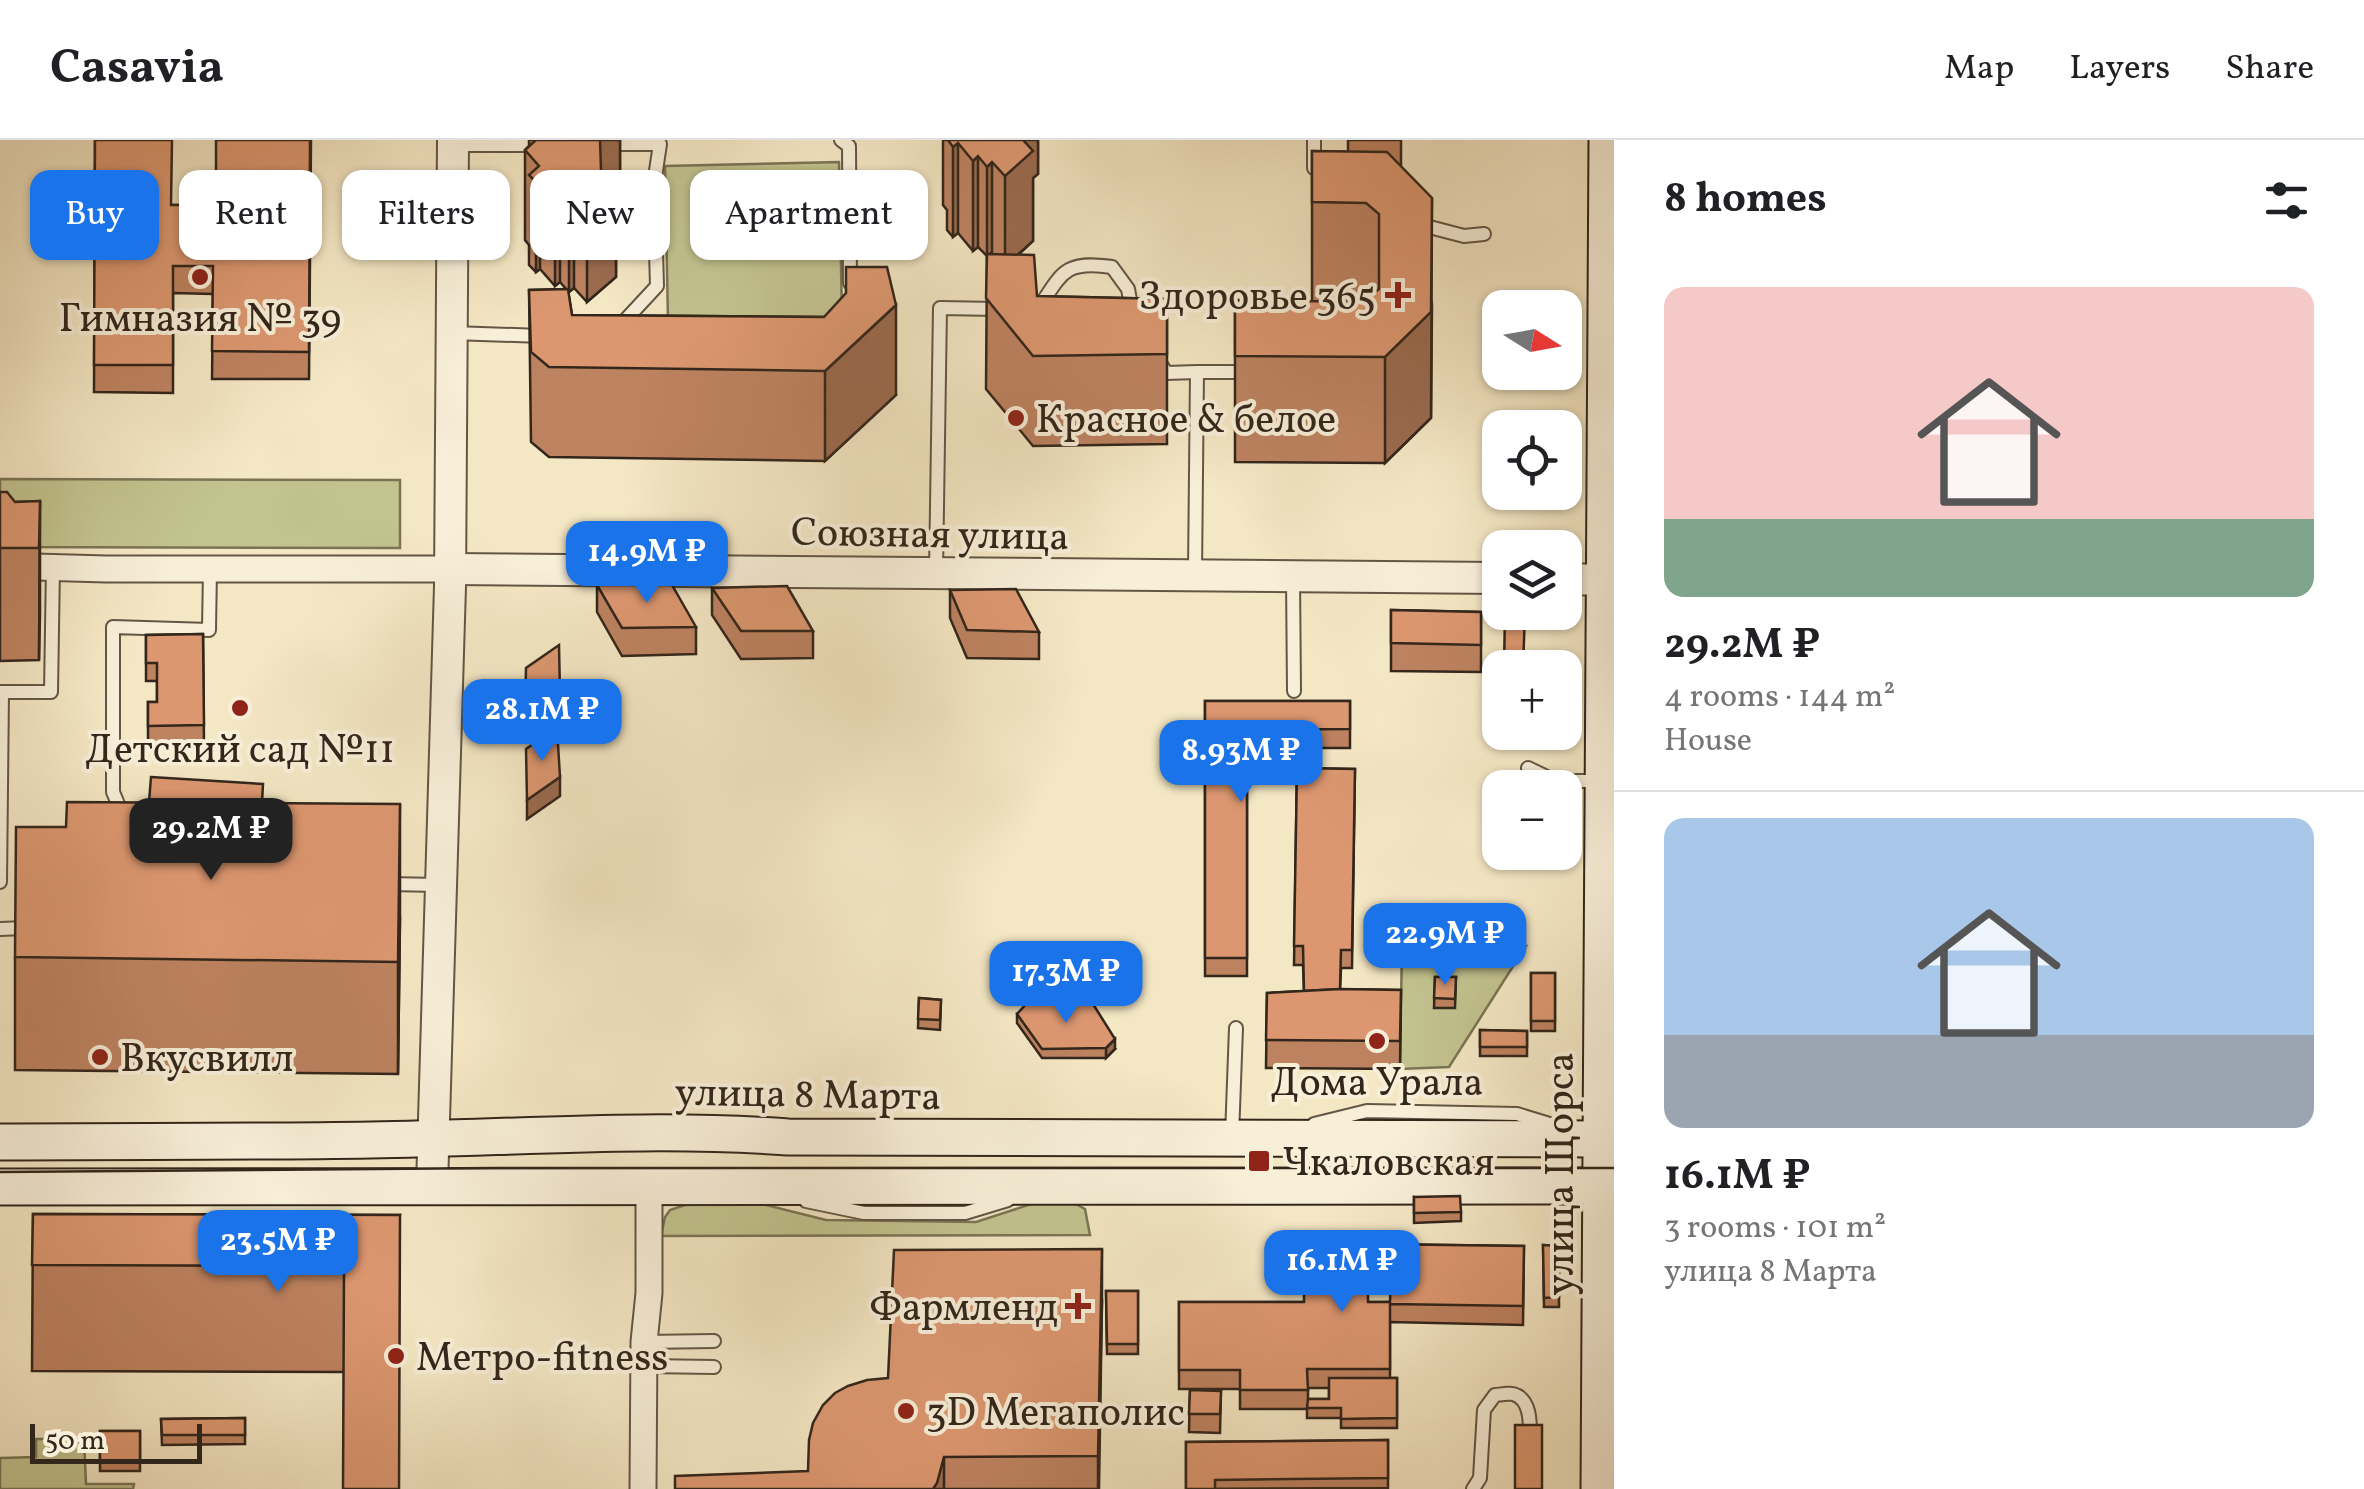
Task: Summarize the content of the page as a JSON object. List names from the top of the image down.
{
  "streets": {
    "main road": ["улица 8 Марта", "улица Щорса"],
    "street": ["Союзная улица"]
  },
  "crossings": [
    ["улица 8 Марта", "улица Щорса"]
  ],
  "places": {
    "other": [
      "Гимназия № 39",
      "Красное & белое",
      "Детский сад №11",
      "Дома Урала",
      "Вкусвилл",
      "Метро-fitness",
      "3D Мегаполис"
    ],
    "health": ["Здоровье 365", "Фармленд"],
    "transit": ["Чкаловская"]
  },
  "scale_bar": "50 m",
  "north": "right",
  "page": {
    "header": "Casavia",
    "nav": ["Map", "Layers", "Share"],
    "heading": "8 homes",
    "chip": [
      "Buy",
      "Rent",
      "Filters",
      "New",
      "Apartment"
    ],
    "list": [
      {
        "name": "29.2M ₽",
        "note": "4 rooms · 144 m² · House"
      },
      {
        "name": "16.1M ₽",
        "note": "3 rooms · 101 m² · улица 8 Марта"
      }
    ],
    "map_buttons": ["+", "−"],
    "price": [
      "14.9M ₽",
      "28.1M ₽",
      "8.93M ₽",
      "29.2M ₽",
      "22.9M ₽",
      "17.3M ₽",
      "23.5M ₽",
      "16.1M ₽"
    ],
    "scale": "50 m"
  }
}
